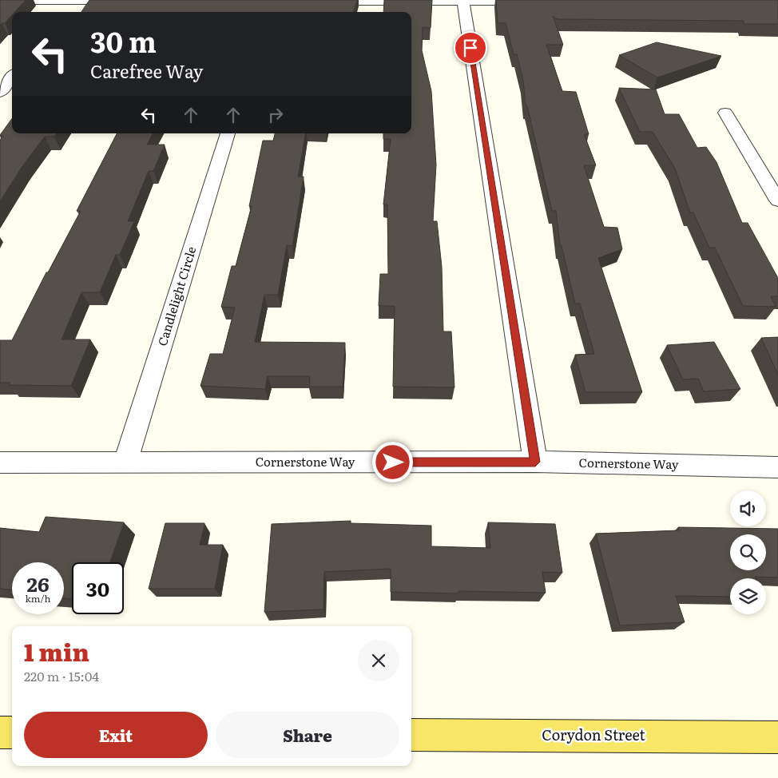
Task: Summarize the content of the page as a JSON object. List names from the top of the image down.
{
  "streets": {
    "main road": ["Corydon Street"],
    "street": ["Candlelight Circle", "Cornerstone Way"]
  },
  "crossings": [
    ["Candlelight Circle", "Cornerstone Way"]
  ],
  "page": {
    "turn": ["30 m", "Carefree Way"],
    "speed": "26 km/h",
    "limit": "30",
    "heading": ["1 min", "220 m · 15:04"],
    "buttons": ["Exit", "Share"]
  }
}
